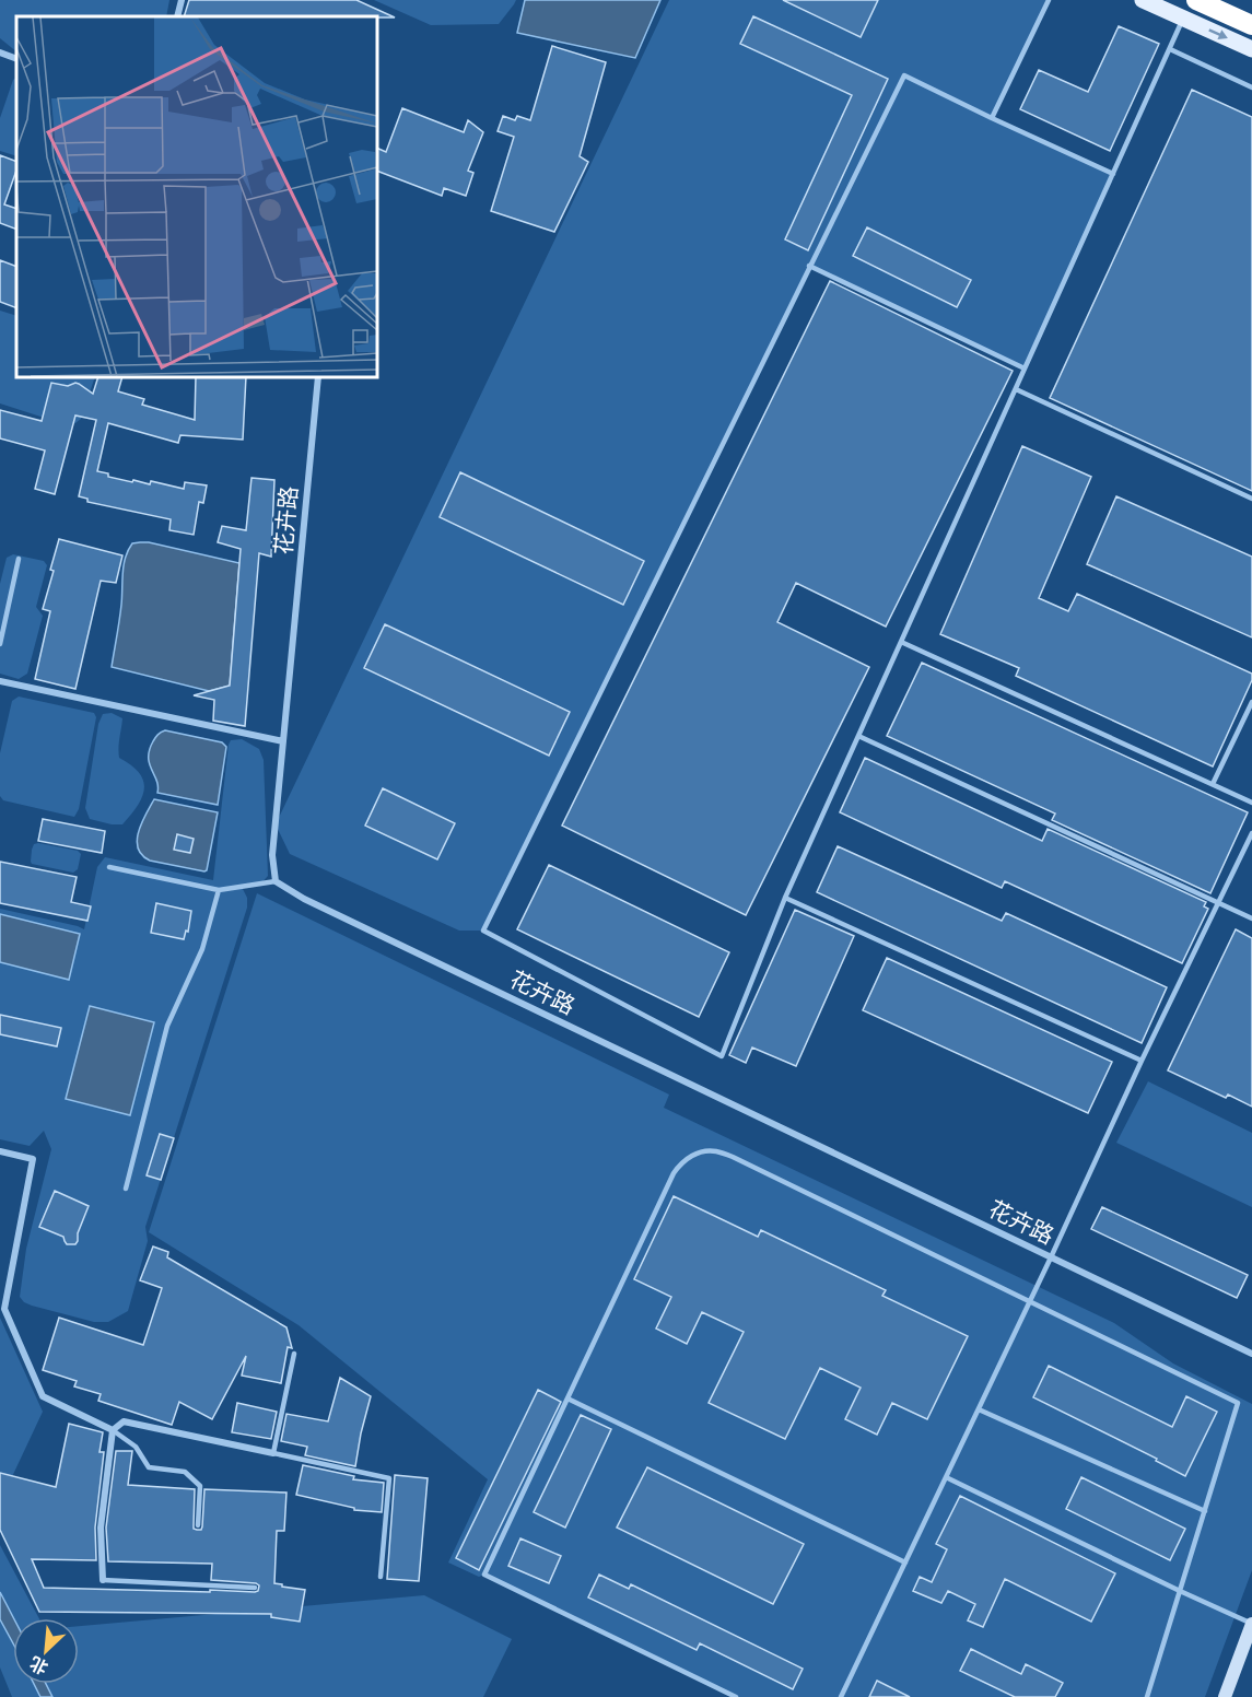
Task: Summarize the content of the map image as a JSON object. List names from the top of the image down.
{
  "streets": {
    "street": ["花卉路"]
  },
  "north": "bottom left"
}
